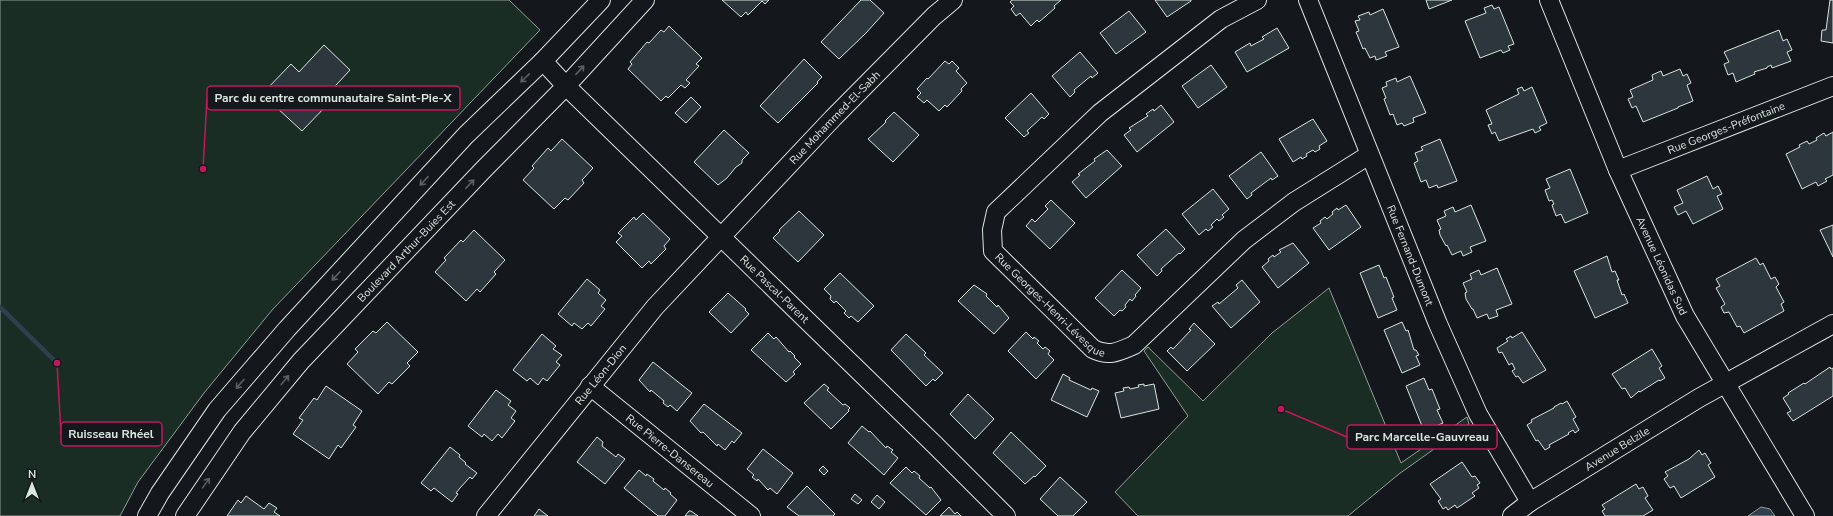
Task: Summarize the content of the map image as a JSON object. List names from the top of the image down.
{
  "streets": {
    "street": [
      "Rue Mohammed-El-Sabh",
      "Rue Georges-Préfontaine",
      "Boulevard Arthur-Buies Est",
      "Rue Fernand-Dumont",
      "Avenue Léonidas Sud",
      "Rue Pascal-Parent",
      "Rue Georges-Henri-Lévesque",
      "Rue Léon-Dion",
      "Avenue Belzile",
      "Rue Pierre-Dansereau"
    ]
  },
  "crossings": [
    ["Rue Mohammed-El-Sabh", "Rue Pascal-Parent"],
    ["Rue Mohammed-El-Sabh", "Rue Léon-Dion"],
    ["Rue Georges-Préfontaine", "Avenue Léonidas Sud"],
    ["Boulevard Arthur-Buies Est", "Rue Pascal-Parent"],
    ["Rue Fernand-Dumont", "Rue Georges-Henri-Lévesque"],
    ["Rue Fernand-Dumont", "Avenue Belzile"],
    ["Avenue Léonidas Sud", "Avenue Belzile"],
    ["Rue Pascal-Parent", "Rue Léon-Dion"],
    ["Rue Léon-Dion", "Rue Pierre-Dansereau"]
  ],
  "places": ["Parc du centre communautaire Saint-Pie-X", "Ruisseau Rhéel", "Parc Marcelle-Gauvreau"],
  "north": "top"
}
